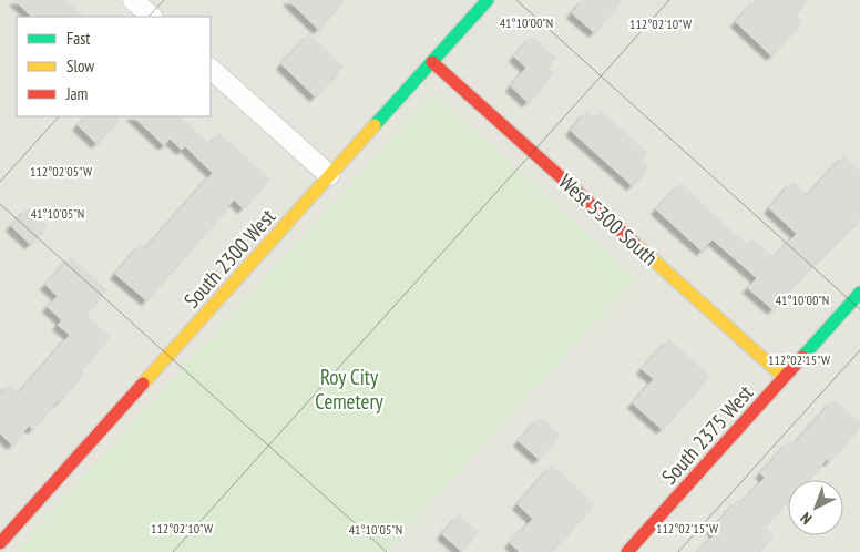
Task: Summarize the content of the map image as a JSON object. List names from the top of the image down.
{
  "streets": {
    "street": ["West 5300 South", "South 2300 West", "South 2375 West"]
  },
  "crossings": [
    ["West 5300 South", "South 2300 West"],
    ["West 5300 South", "South 2375 West"]
  ],
  "parks": ["Roy City Cemetery"],
  "legend": ["Fast", "Slow", "Jam"],
  "north": "bottom left",
  "coordinates": [
    "41°10'00\"N",
    "112°02'10\"W",
    "112°02'05\"W",
    "41°10'05\"N",
    "112°02'15\"W"
  ]
}
